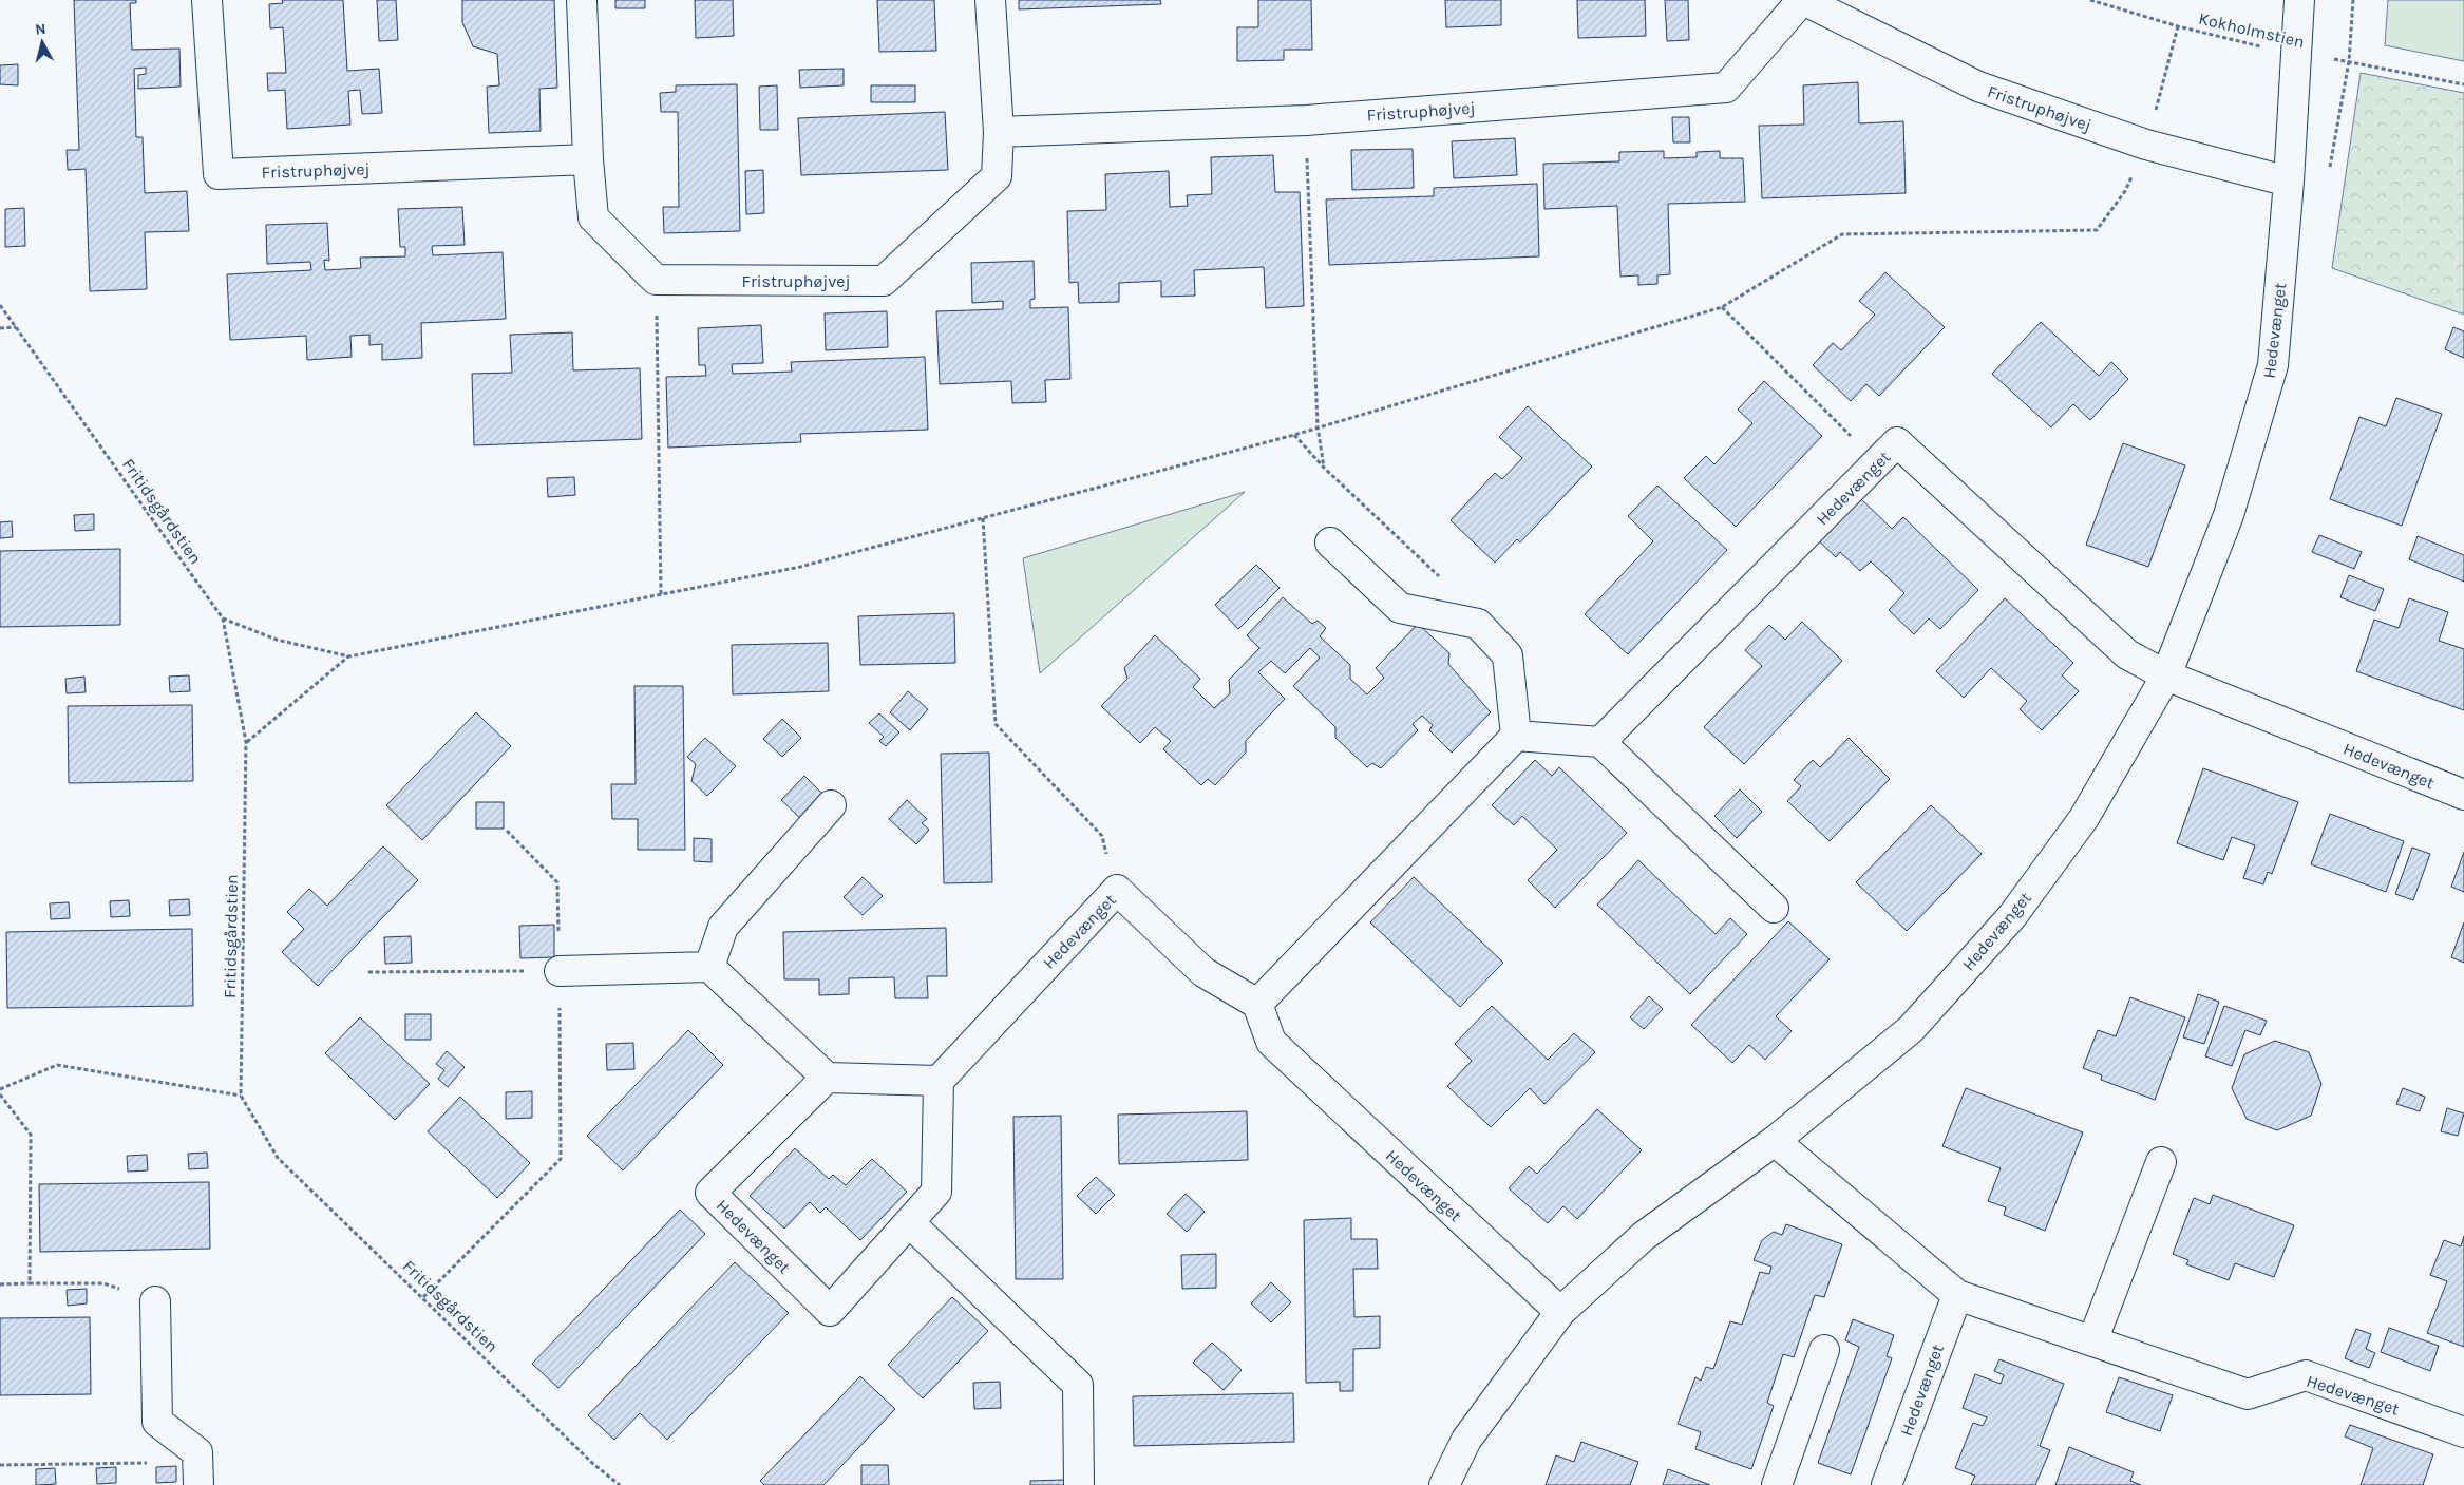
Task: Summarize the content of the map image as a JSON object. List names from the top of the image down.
{
  "streets": {
    "street": ["Fristruphøjvej", "Hedevænget"],
    "path": ["Kokholmstien", "Fritidsgårdstien"]
  },
  "crossings": [
    ["Kokholmstien", "Hedevænget"],
    ["Fristruphøjvej", "Hedevænget"]
  ],
  "north": "top"
}
